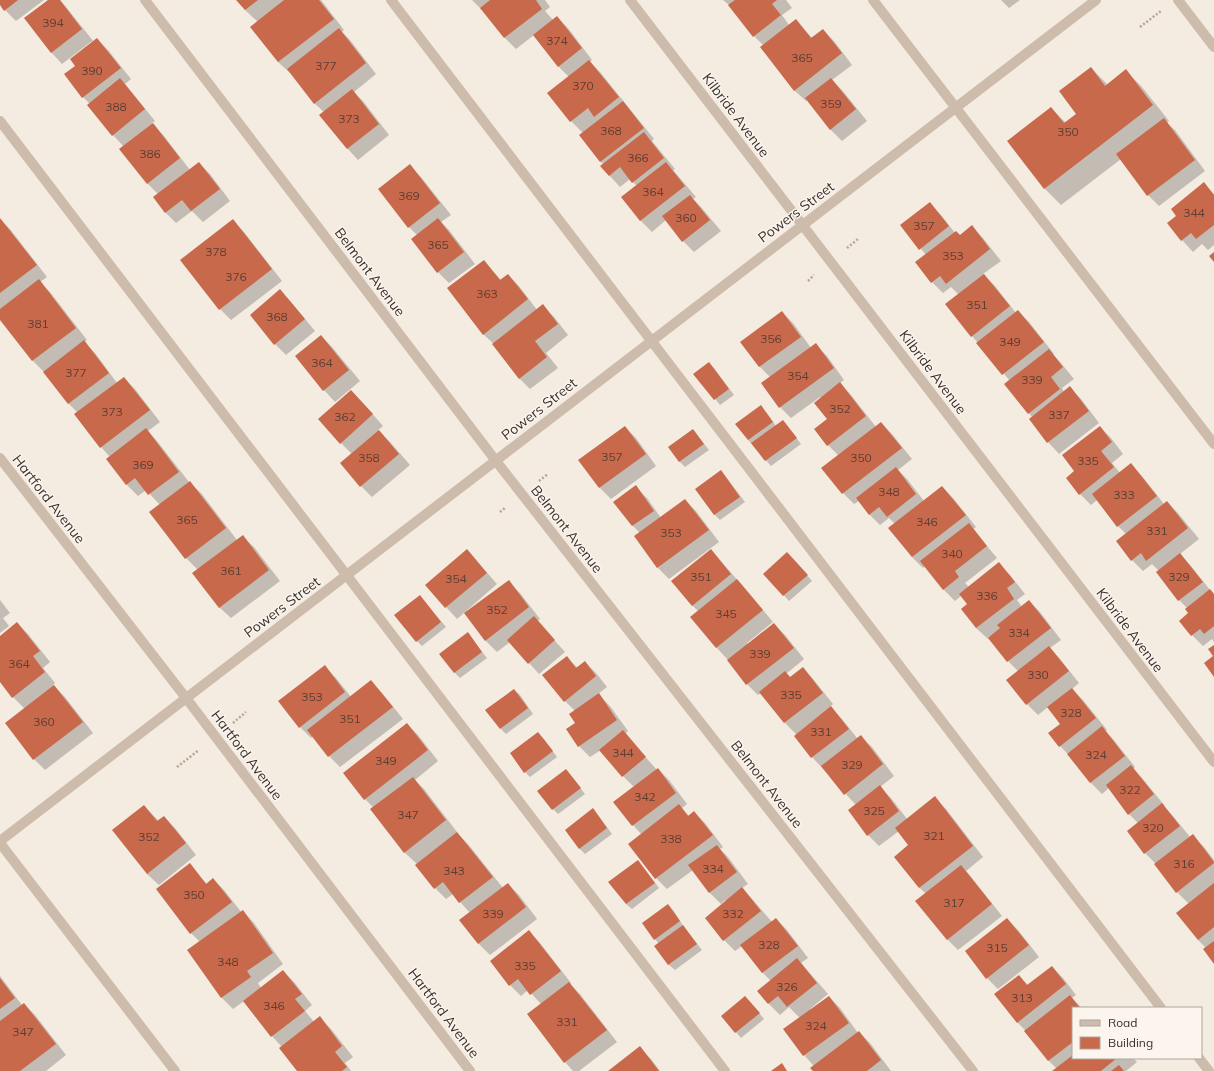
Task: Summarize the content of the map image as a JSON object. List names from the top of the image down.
{
  "streets": {
    "street": [
      "Kilbride Avenue",
      "Powers Street",
      "Belmont Avenue",
      "Hartford Avenue"
    ]
  },
  "crossings": [
    ["Kilbride Avenue", "Powers Street"],
    ["Powers Street", "Belmont Avenue"],
    ["Powers Street", "Hartford Avenue"]
  ],
  "house_numbers": [
    "394",
    "374",
    "365",
    "377",
    "390",
    "370",
    "359",
    "388",
    "373",
    "368",
    "350",
    "386",
    "366",
    "364",
    "369",
    "344",
    "360",
    "357",
    "365",
    "378",
    "353",
    "376",
    "363",
    "351",
    "368",
    "381",
    "356",
    "349",
    "364",
    "377",
    "354",
    "339",
    "352",
    "373",
    "337",
    "362",
    "357",
    "358",
    "350",
    "335",
    "369",
    "348",
    "333",
    "365",
    "346",
    "331",
    "353",
    "340",
    "361",
    "351",
    "329",
    "354",
    "336",
    "352",
    "345",
    "334",
    "339",
    "364",
    "330",
    "335",
    "353",
    "328",
    "351",
    "360",
    "331",
    "344",
    "324",
    "349",
    "329",
    "322",
    "342",
    "325",
    "347",
    "320",
    "321",
    "352",
    "338",
    "316",
    "334",
    "343",
    "350",
    "317",
    "339",
    "332",
    "328",
    "315",
    "348",
    "335",
    "326",
    "313",
    "346",
    "331",
    "324",
    "347"
  ],
  "legend": ["Road", "Building"]
}
